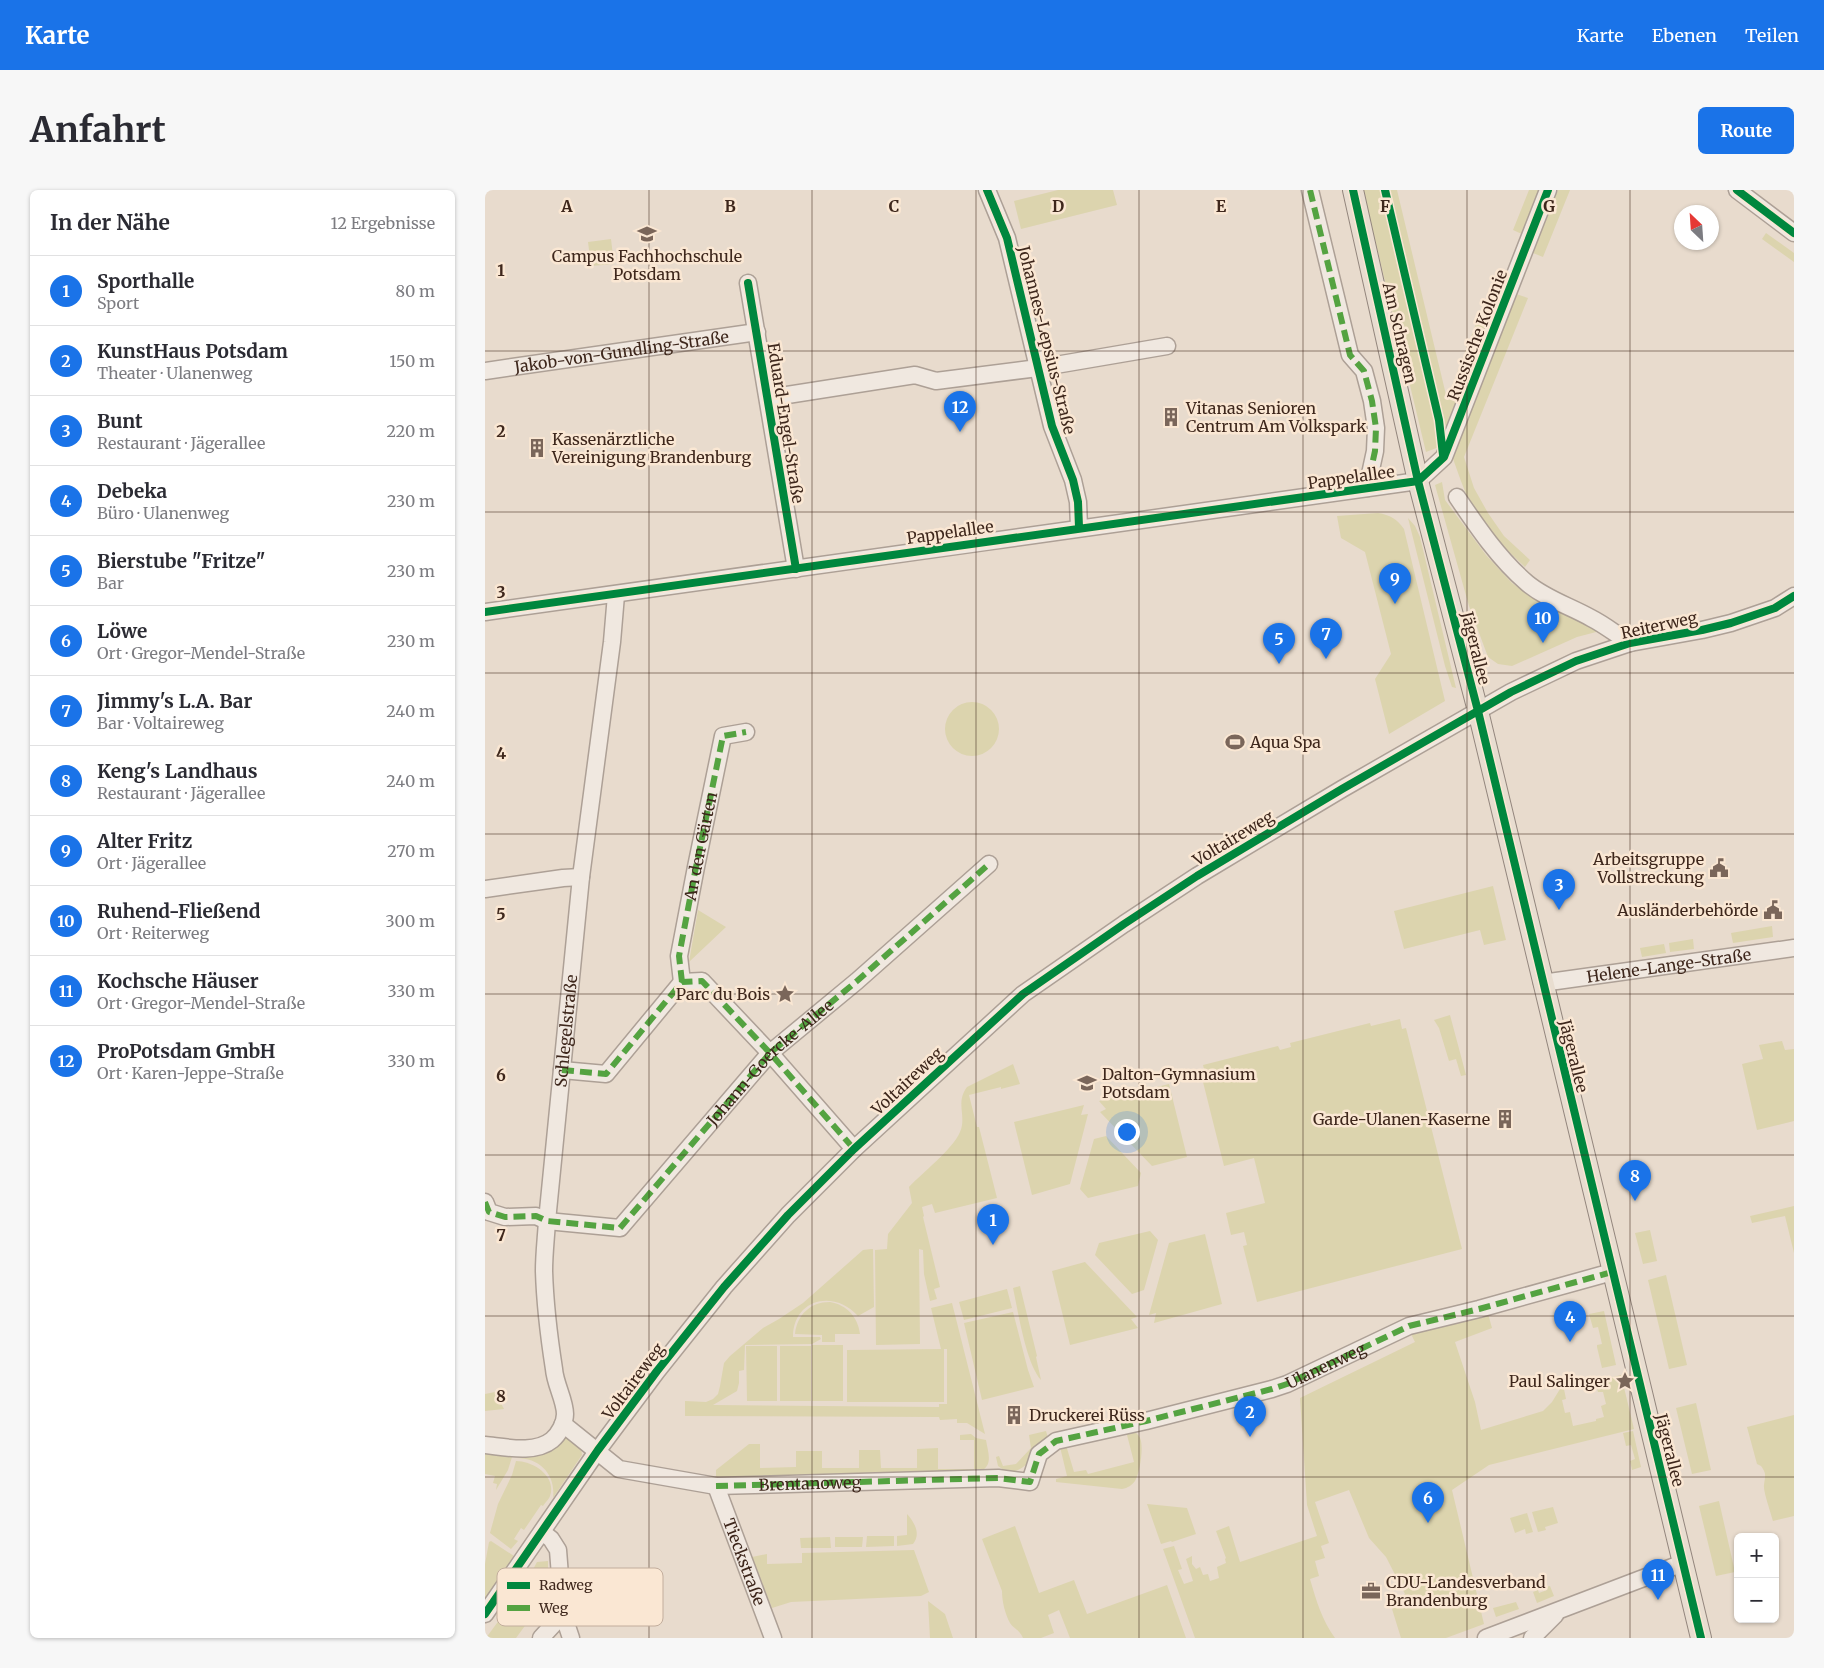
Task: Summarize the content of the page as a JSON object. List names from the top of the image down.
{
  "streets": {
    "main road": ["Am Schragen", "Jägerallee"],
    "street": [
      "Russische Kolonie",
      "Johannes-Lepsius-Straße",
      "Jakob-von-Gundling-Straße",
      "Eduard-Engel-Straße",
      "Pappelallee",
      "Reiterweg",
      "Voltaireweg",
      "An den Gärten",
      "Helene-Lange-Straße",
      "Schlegelstraße",
      "Johann-Goercke-Allee",
      "Ulanenweg",
      "Brentanoweg",
      "Tieckstraße"
    ]
  },
  "crossings": [
    ["Am Schragen", "Russische Kolonie"],
    ["Am Schragen", "Pappelallee"],
    ["Am Schragen", "Jägerallee"],
    ["Russische Kolonie", "Pappelallee"],
    ["Russische Kolonie", "Jägerallee"],
    ["Johannes-Lepsius-Straße", "Pappelallee"],
    ["Jakob-von-Gundling-Straße", "Eduard-Engel-Straße"],
    ["Eduard-Engel-Straße", "Pappelallee"],
    ["Pappelallee", "Jägerallee"],
    ["Pappelallee", "Schlegelstraße"],
    ["Reiterweg", "Jägerallee"],
    ["Reiterweg", "Voltaireweg"],
    ["Jägerallee", "Voltaireweg"],
    ["Jägerallee", "Helene-Lange-Straße"],
    ["Jägerallee", "Ulanenweg"],
    ["Voltaireweg", "Brentanoweg"],
    ["Schlegelstraße", "Johann-Goercke-Allee"],
    ["Ulanenweg", "Brentanoweg"],
    ["Brentanoweg", "Tieckstraße"]
  ],
  "places": {
    "school or university": ["Campus Fachhochschule Potsdam", "Dalton-Gymnasium Potsdam"],
    "building": [
      "Vitanas Senioren Centrum Am Volkspark",
      "Kassenärztliche Vereinigung Brandenburg",
      "Garde-Ulanen-Kaserne",
      "Druckerei Rüss"
    ],
    "sports": ["Aqua Spa"],
    "public building": ["Arbeitsgruppe Vollstreckung", "Ausländerbehörde"],
    "place": ["Parc du Bois", "Paul Salinger"],
    "office": ["CDU-Landesverband Brandenburg"]
  },
  "legend": ["Radweg", "Weg"],
  "north": "top left",
  "page": {
    "header": "Karte",
    "nav": ["Karte", "Ebenen", "Teilen"],
    "buttons": "Route",
    "title": "Anfahrt",
    "heading": ["In der Nähe", "12 Ergebnisse"],
    "list": [
      {
        "mark": "1",
        "name": "Sporthalle",
        "note": "Sport",
        "value": "80 m"
      },
      {
        "mark": "2",
        "name": "KunstHaus Potsdam",
        "note": "Theater · Ulanenweg",
        "value": "150 m"
      },
      {
        "mark": "3",
        "name": "Bunt",
        "note": "Restaurant · Jägerallee",
        "value": "220 m"
      },
      {
        "mark": "4",
        "name": "Debeka",
        "note": "Büro · Ulanenweg",
        "value": "230 m"
      },
      {
        "mark": "5",
        "name": "Bierstube \"Fritze\"",
        "note": "Bar",
        "value": "230 m"
      },
      {
        "mark": "6",
        "name": "Löwe",
        "note": "Ort · Gregor-Mendel-Straße",
        "value": "230 m"
      },
      {
        "mark": "7",
        "name": "Jimmy's L.A. Bar",
        "note": "Bar · Voltaireweg",
        "value": "240 m"
      },
      {
        "mark": "8",
        "name": "Keng's Landhaus",
        "note": "Restaurant · Jägerallee",
        "value": "240 m"
      },
      {
        "mark": "9",
        "name": "Alter Fritz",
        "note": "Ort · Jägerallee",
        "value": "270 m"
      },
      {
        "mark": "10",
        "name": "Ruhend-Fließend",
        "note": "Ort · Reiterweg",
        "value": "300 m"
      },
      {
        "mark": "11",
        "name": "Kochsche Häuser",
        "note": "Ort · Gregor-Mendel-Straße",
        "value": "330 m"
      },
      {
        "mark": "12",
        "name": "ProPotsdam GmbH",
        "note": "Ort · Karen-Jeppe-Straße",
        "value": "330 m"
      }
    ],
    "pins": [
      "12",
      "9",
      "10",
      "7",
      "5",
      "3",
      "8",
      "1",
      "4",
      "2",
      "6",
      "11"
    ],
    "map_buttons": ["+", "−"]
  },
  "grid": {
    "columns": [
      "A",
      "B",
      "C",
      "D",
      "E",
      "F",
      "G"
    ],
    "rows": [
      "1",
      "2",
      "3",
      "4",
      "5",
      "6",
      "7",
      "8"
    ]
  }
}
